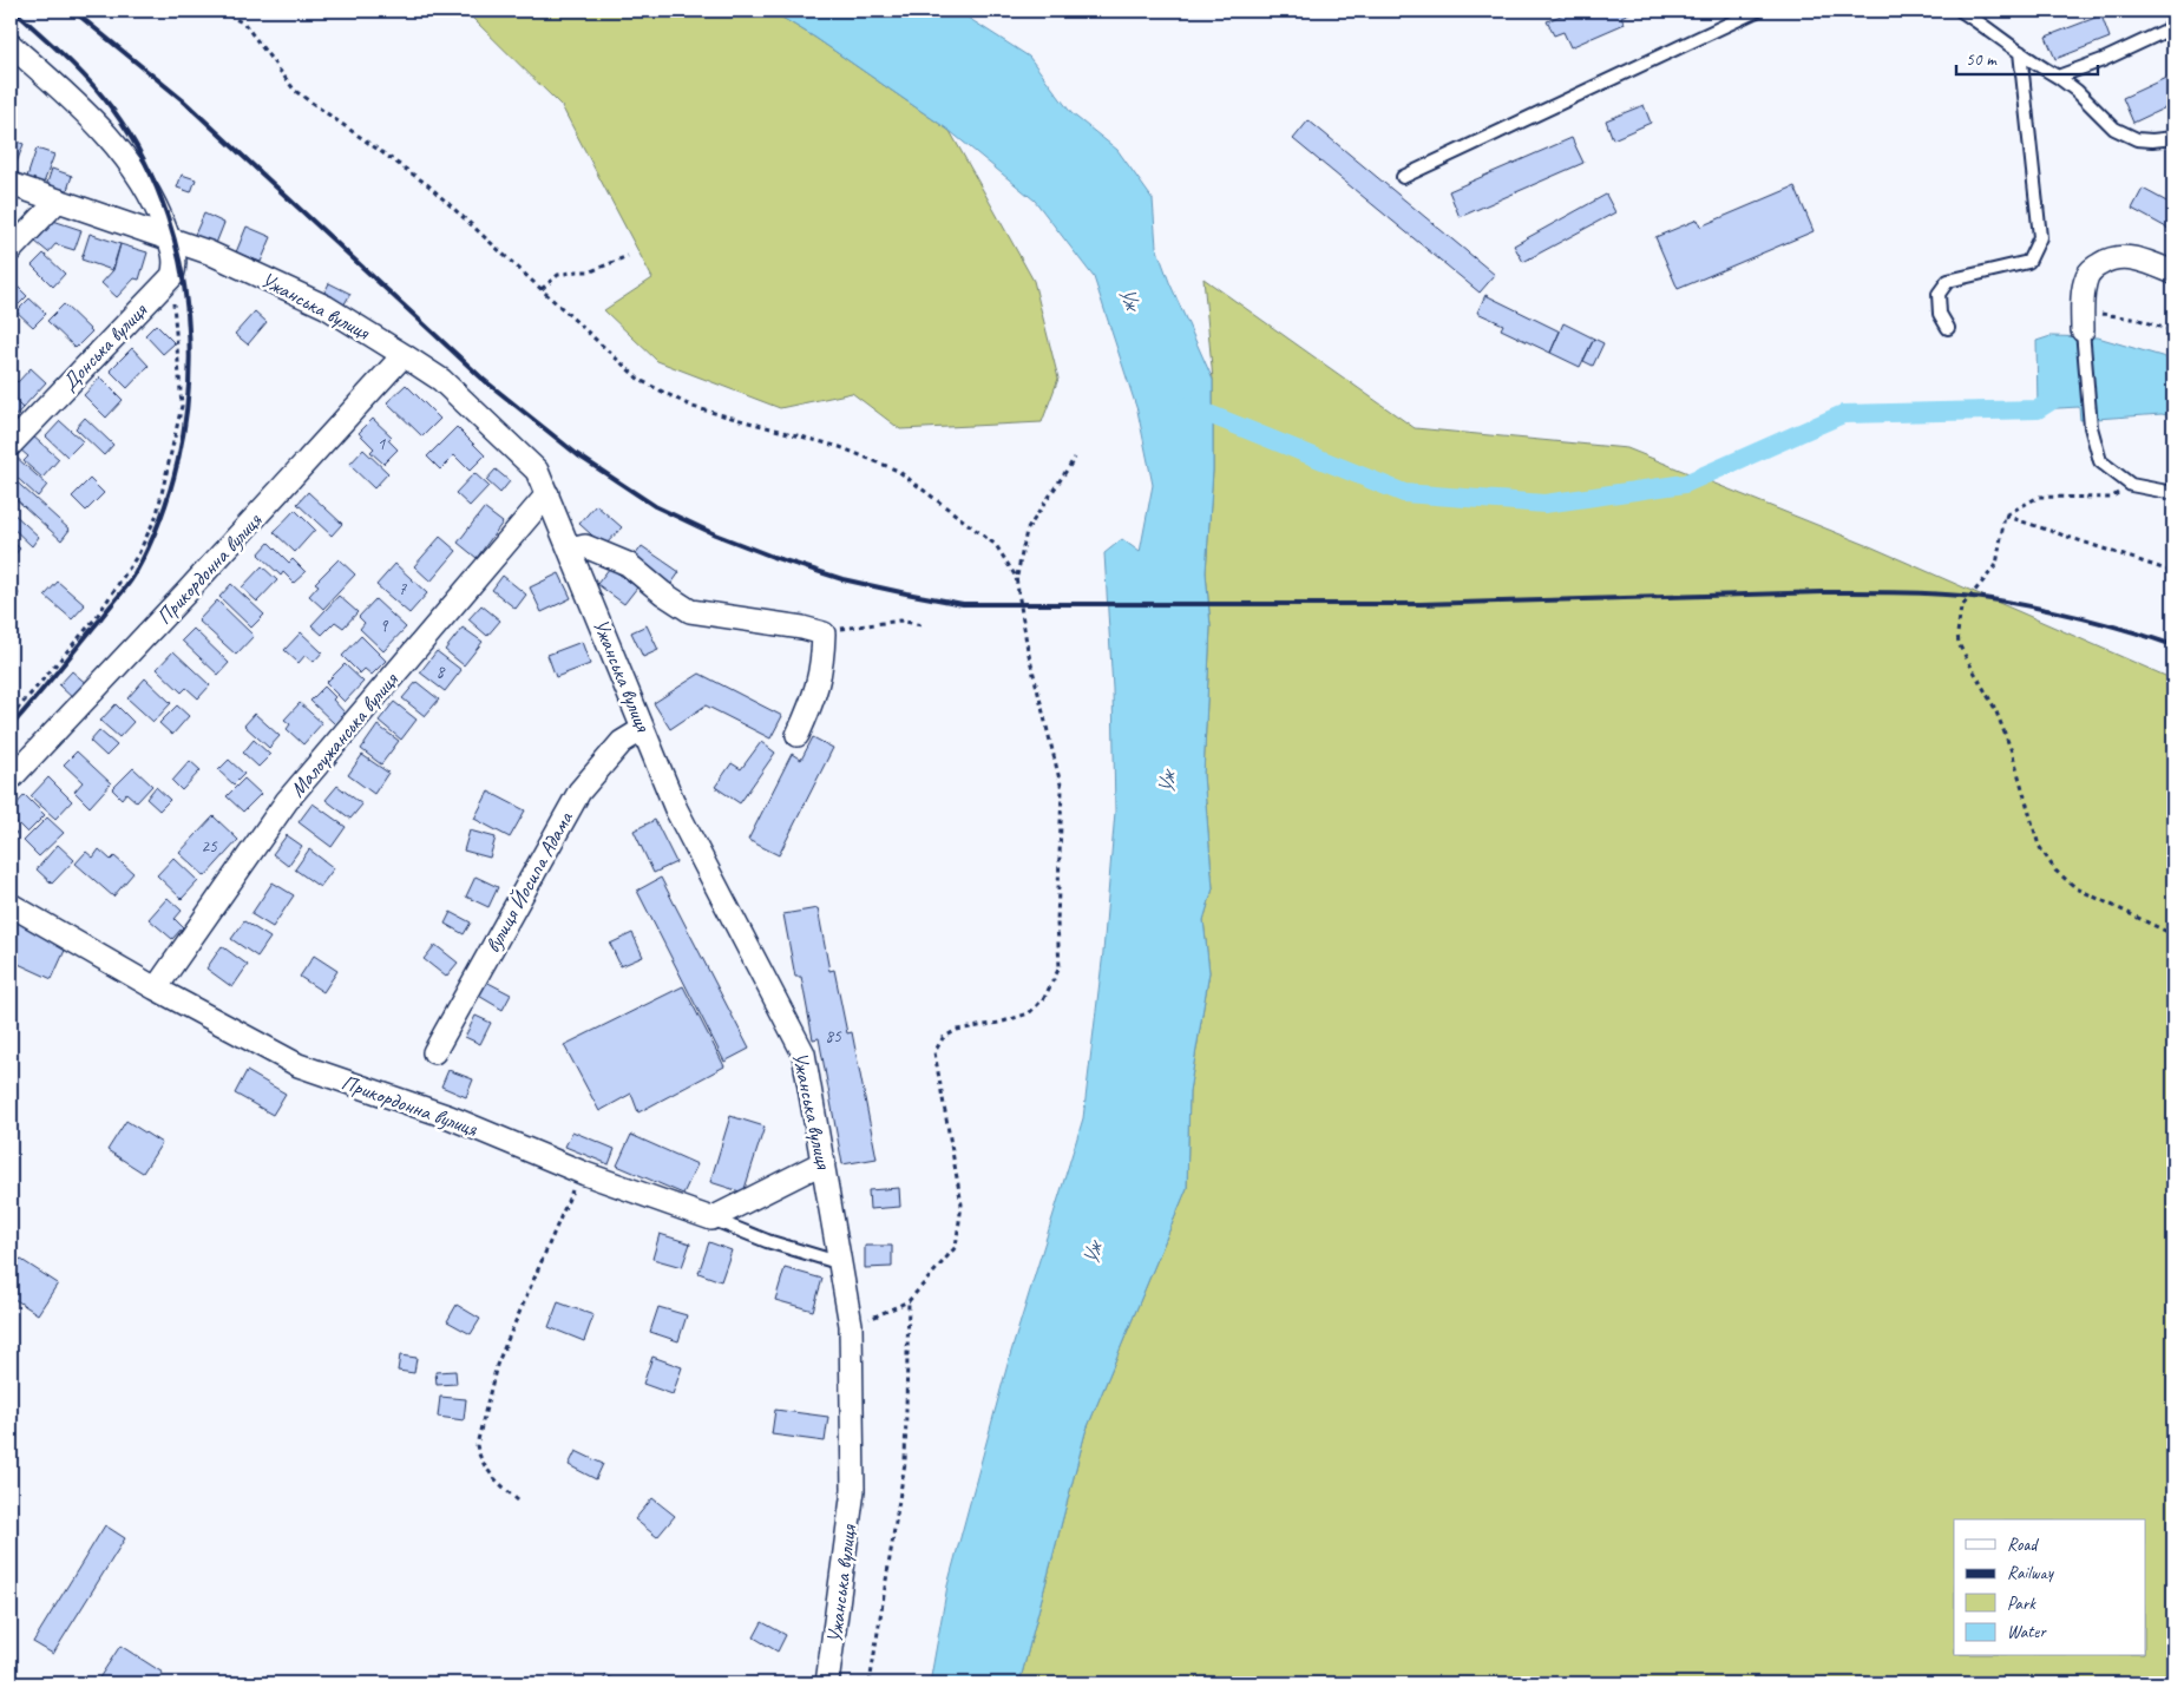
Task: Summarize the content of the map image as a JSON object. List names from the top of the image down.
{
  "streets": {
    "street": [
      "Ужанська вулиця",
      "Донська вулиця",
      "Прикордонна вулиця",
      "Малоужанська вулиця",
      "вулиця Йосипа Адама"
    ]
  },
  "crossings": [
    ["Ужанська вулиця", "Прикордонна вулиця"],
    ["Ужанська вулиця", "Малоужанська вулиця"],
    ["Ужанська вулиця", "вулиця Йосипа Адама"],
    ["Прикордонна вулиця", "Малоужанська вулиця"]
  ],
  "water": ["Уж"],
  "house_numbers": [
    "1",
    "7",
    "9",
    "8",
    "25",
    "85"
  ],
  "legend": [
    "Road",
    "Railway",
    "Park",
    "Water"
  ],
  "scale_bar": "50 m"
}
